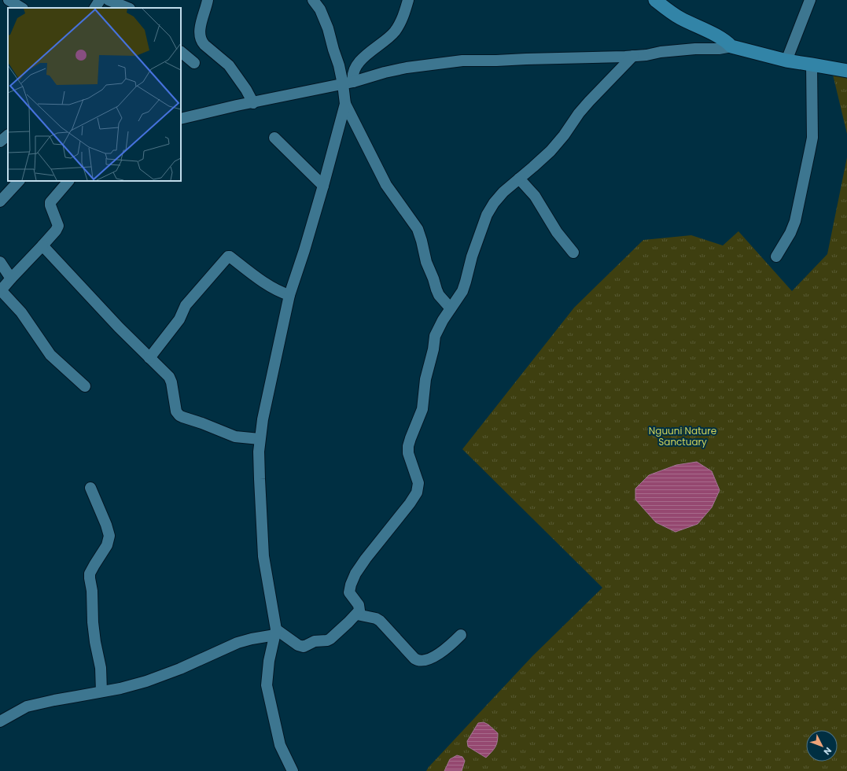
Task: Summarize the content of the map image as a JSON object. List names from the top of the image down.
{
  "parks": ["Nguuni Nature Sanctuary"],
  "north": "bottom right"
}
